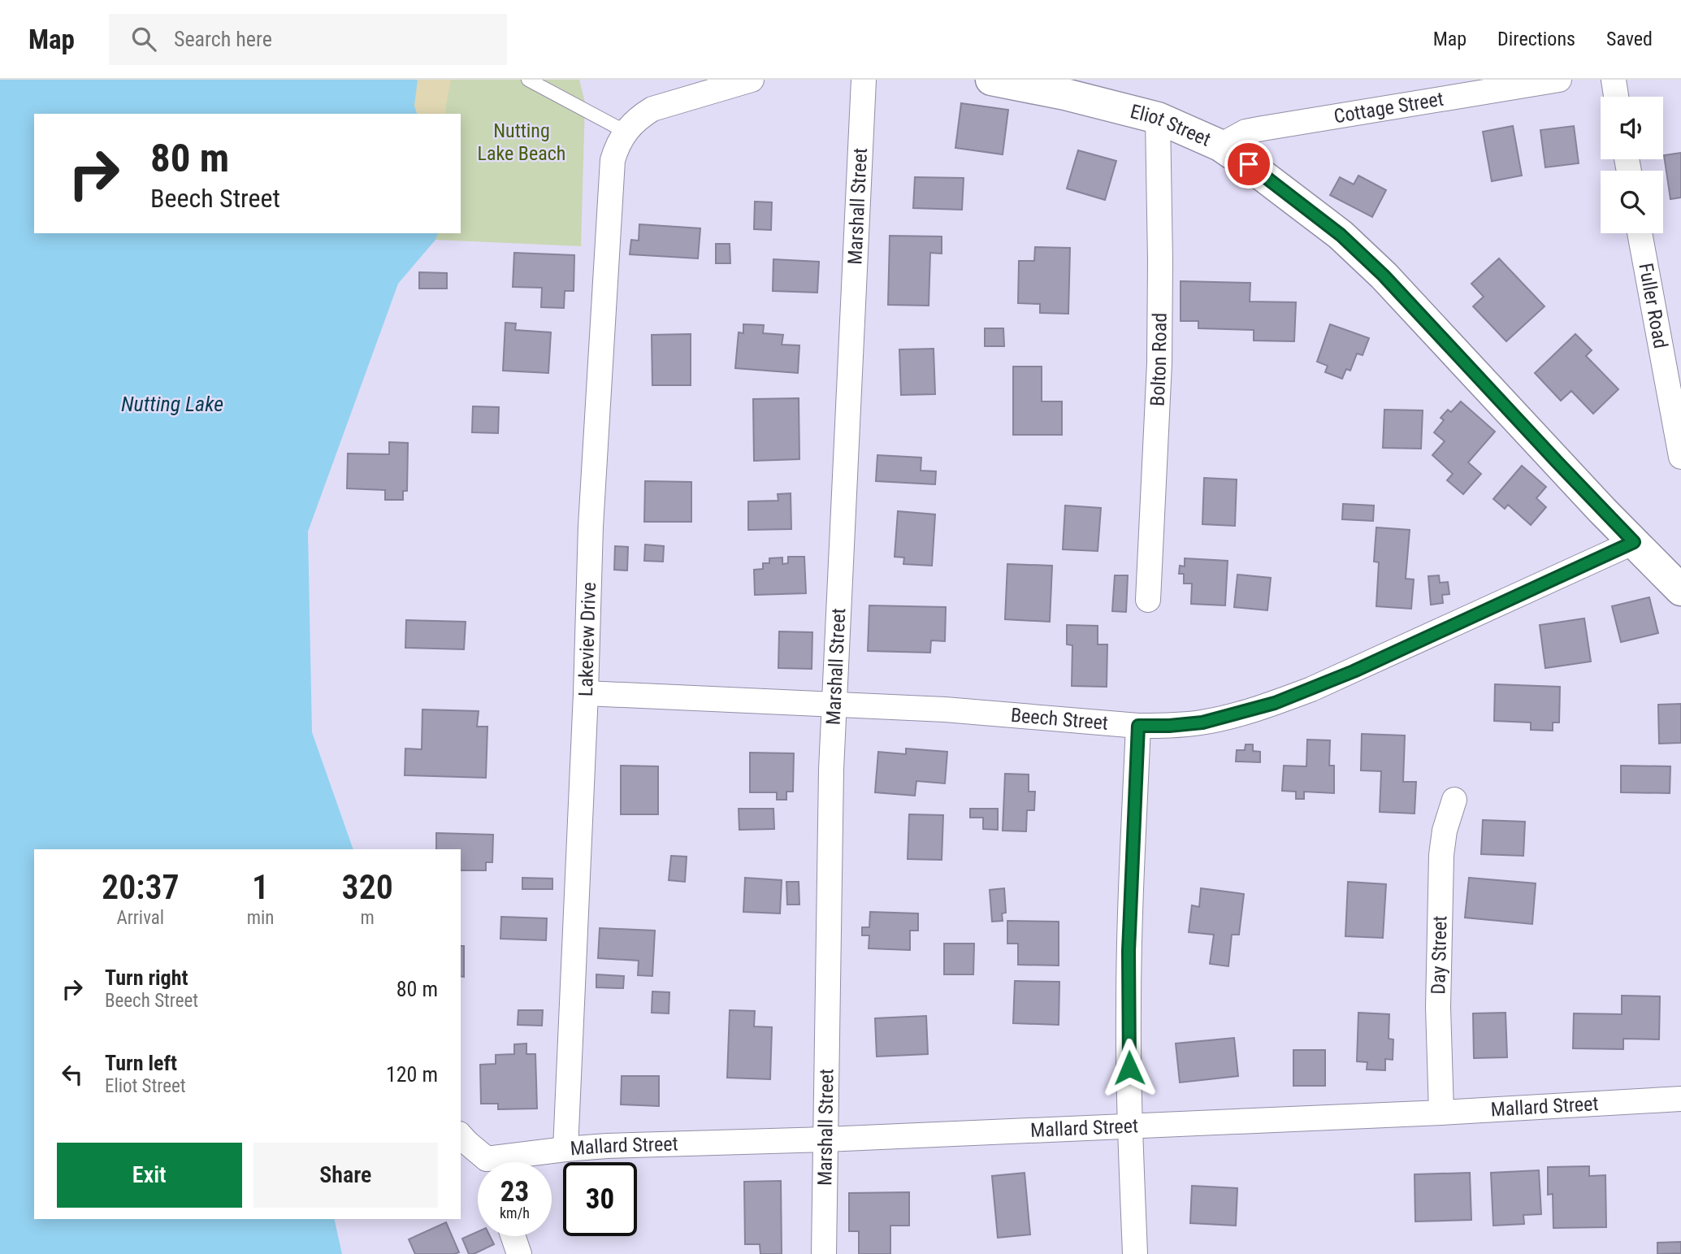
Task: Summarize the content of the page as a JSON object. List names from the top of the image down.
{
  "streets": {
    "street": [
      "Cottage Street",
      "Eliot Street",
      "Marshall Street",
      "Fuller Road",
      "Bolton Road",
      "Lakeview Drive",
      "Beech Street",
      "Day Street",
      "Mallard Street"
    ]
  },
  "crossings": [
    ["Cottage Street", "Eliot Street"],
    ["Eliot Street", "Bolton Road"],
    ["Eliot Street", "Beech Street"],
    ["Marshall Street", "Beech Street"],
    ["Marshall Street", "Mallard Street"],
    ["Lakeview Drive", "Beech Street"],
    ["Lakeview Drive", "Mallard Street"],
    ["Day Street", "Mallard Street"]
  ],
  "water": ["Nutting Lake"],
  "parks": ["Nutting Lake Beach"],
  "page": {
    "header": "Map",
    "search": "Search here",
    "nav": ["Map", "Directions", "Saved"],
    "turn": ["80 m", "Beech Street"],
    "eta": [
      "20:37",
      "Arrival",
      "1",
      "min",
      "320",
      "m"
    ],
    "list": [
      {
        "name": "Turn right",
        "note": "Beech Street",
        "value": "80 m"
      },
      {
        "name": "Turn left",
        "note": "Eliot Street",
        "value": "120 m"
      }
    ],
    "buttons": ["Exit", "Share"],
    "speed": "23 km/h",
    "limit": "30"
  }
}
